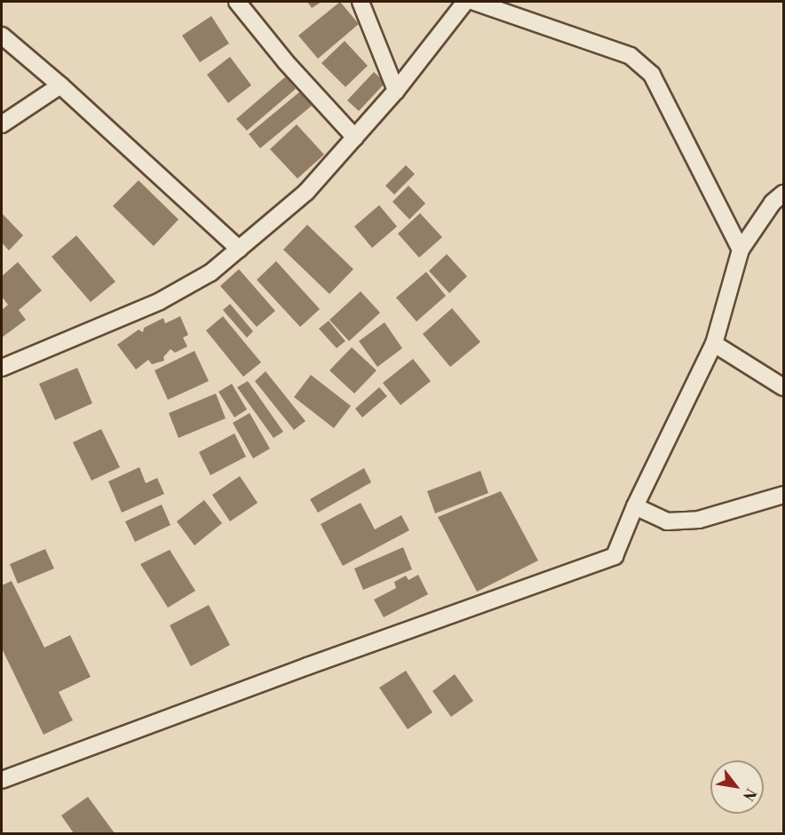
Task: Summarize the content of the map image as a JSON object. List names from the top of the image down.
{
  "north": "bottom right"
}
